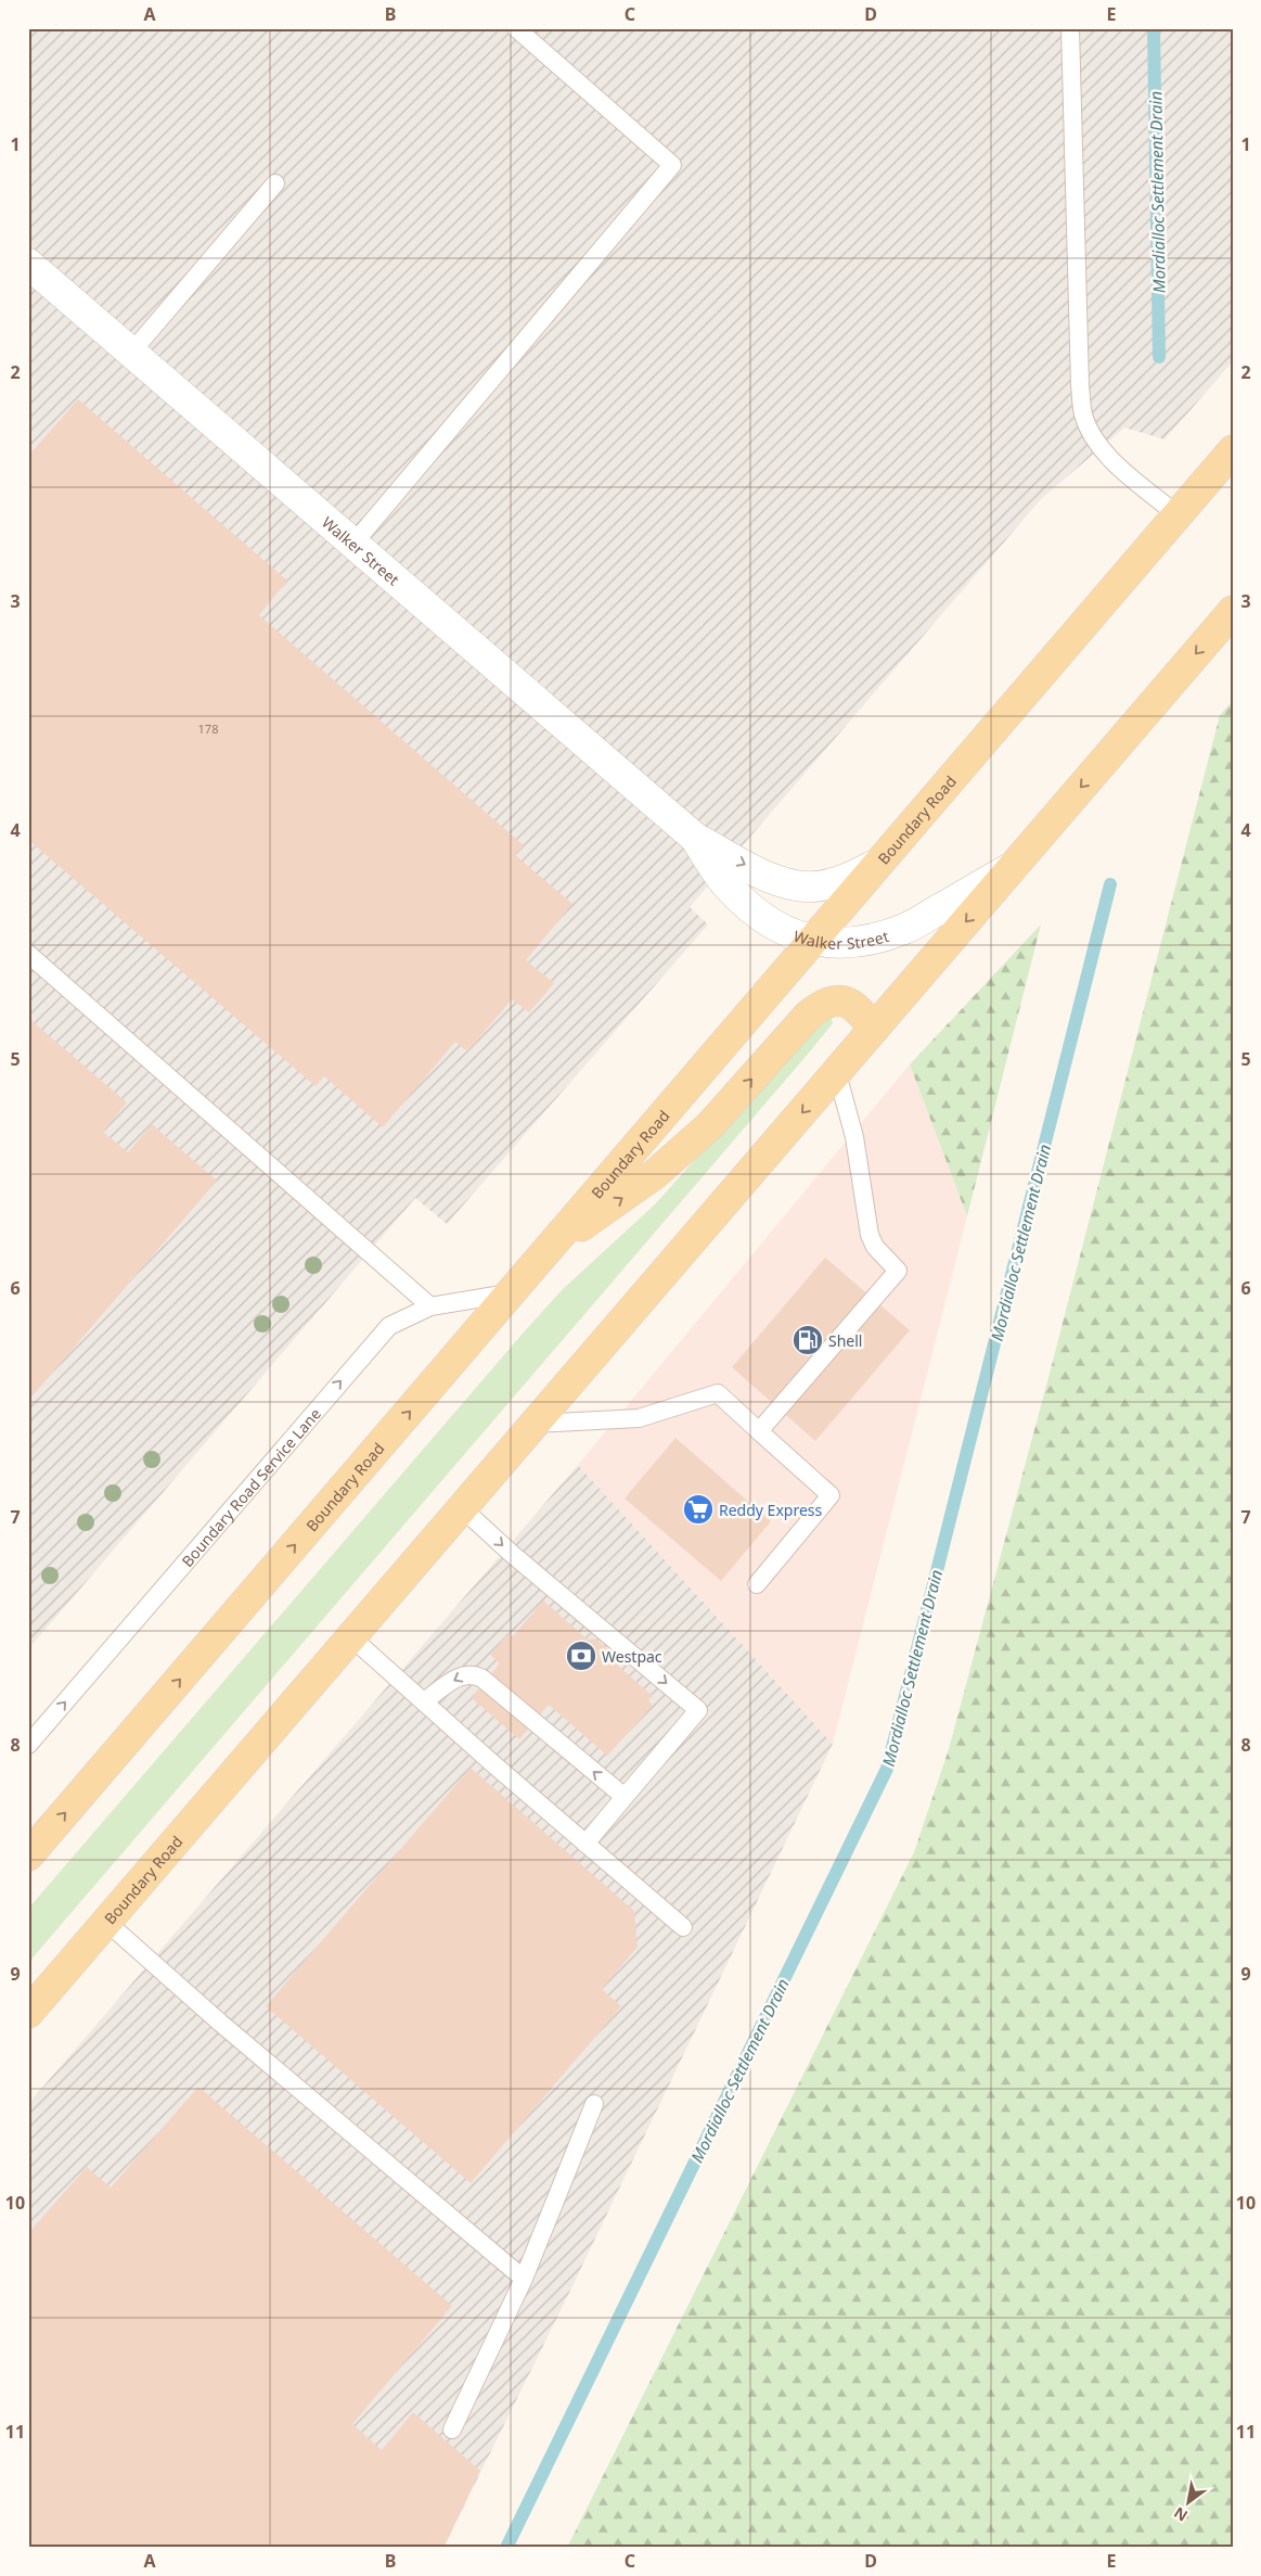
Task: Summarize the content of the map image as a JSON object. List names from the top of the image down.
{
  "streets": {
    "main road": ["Boundary Road"],
    "street": ["Walker Street"],
    "lane": ["Boundary Road Service Lane"]
  },
  "crossings": [
    ["Walker Street", "Boundary Road"],
    ["Boundary Road", "Boundary Road Service Lane"]
  ],
  "one_way": ["Boundary Road Service Lane"],
  "water": ["Mordialloc Settlement Drain"],
  "places": {
    "fuel station": ["Shell"],
    "supermarket": ["Reddy Express"],
    "bank": ["Westpac"]
  },
  "house_numbers": ["178"],
  "north": "bottom left",
  "grid": {
    "columns": [
      "A",
      "B",
      "C",
      "D",
      "E"
    ],
    "rows": [
      "1",
      "2",
      "3",
      "4",
      "5",
      "6",
      "7",
      "8",
      "9",
      "10",
      "11"
    ]
  }
}
